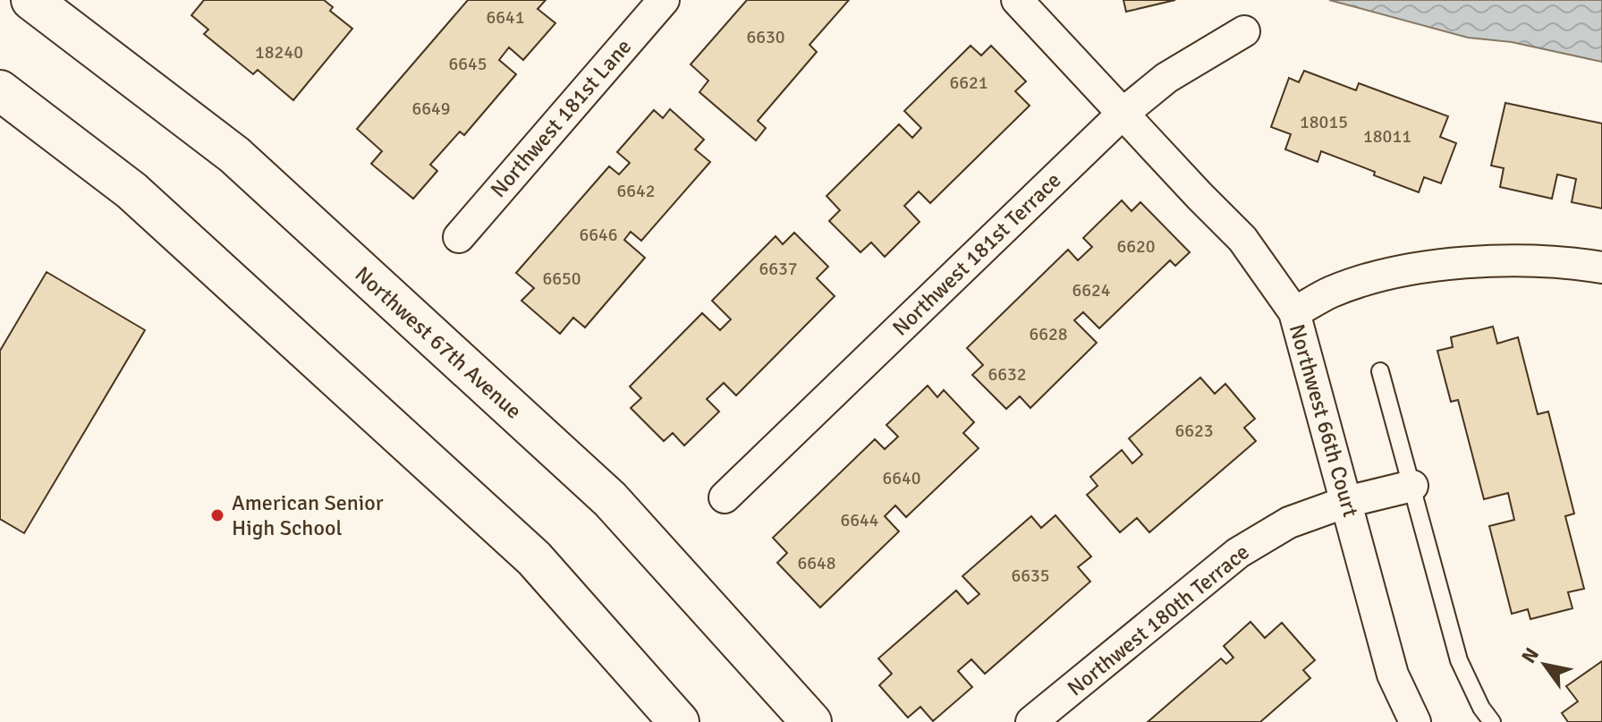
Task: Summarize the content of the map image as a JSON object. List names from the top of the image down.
{
  "streets": {
    "main road": ["Northwest 67th Avenue"],
    "street": [
      "Northwest 181st Lane",
      "Northwest 181st Terrace",
      "Northwest 66th Court",
      "Northwest 180th Terrace"
    ]
  },
  "crossings": [
    ["Northwest 181st Terrace", "Northwest 66th Court"],
    ["Northwest 66th Court", "Northwest 180th Terrace"]
  ],
  "places": ["American Senior High School"],
  "house_numbers": [
    "6641",
    "6630",
    "18240",
    "6645",
    "6621",
    "6649",
    "18015",
    "18011",
    "6642",
    "6646",
    "6620",
    "6637",
    "6650",
    "6624",
    "6628",
    "6632",
    "6623",
    "6640",
    "6644",
    "6648",
    "6635"
  ],
  "north": "top left"
}
